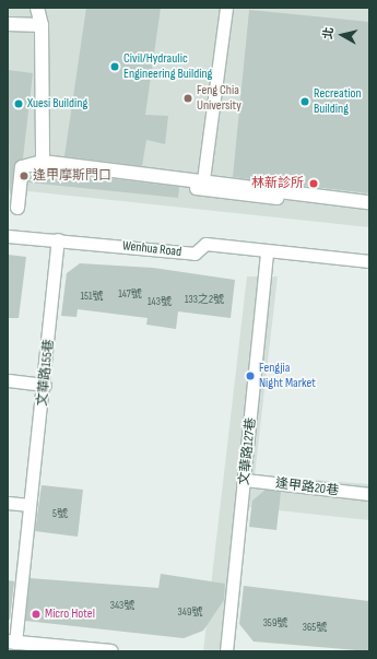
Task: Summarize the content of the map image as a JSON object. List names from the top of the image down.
{
  "streets": {
    "lane": [
      "Wenhua Road",
      "文華路155巷",
      "文華路127巷",
      "逢甲路20巷"
    ]
  },
  "crossings": [
    ["Wenhua Road", "文華路155巷"],
    ["Wenhua Road", "文華路127巷"],
    ["文華路127巷", "逢甲路20巷"]
  ],
  "places": [
    "Civil/Hydraulic Engineering Building",
    "Feng Chia University",
    "Recreation Building",
    "Xuesi Building",
    "逢甲摩斯門口",
    "林新診所",
    "Fengjia Night Market",
    "Micro Hotel"
  ],
  "house_numbers": [
    "147號",
    "151號",
    "133之2號",
    "143號",
    "5號",
    "343號",
    "349號",
    "359號",
    "365號"
  ],
  "north": "left"
}
